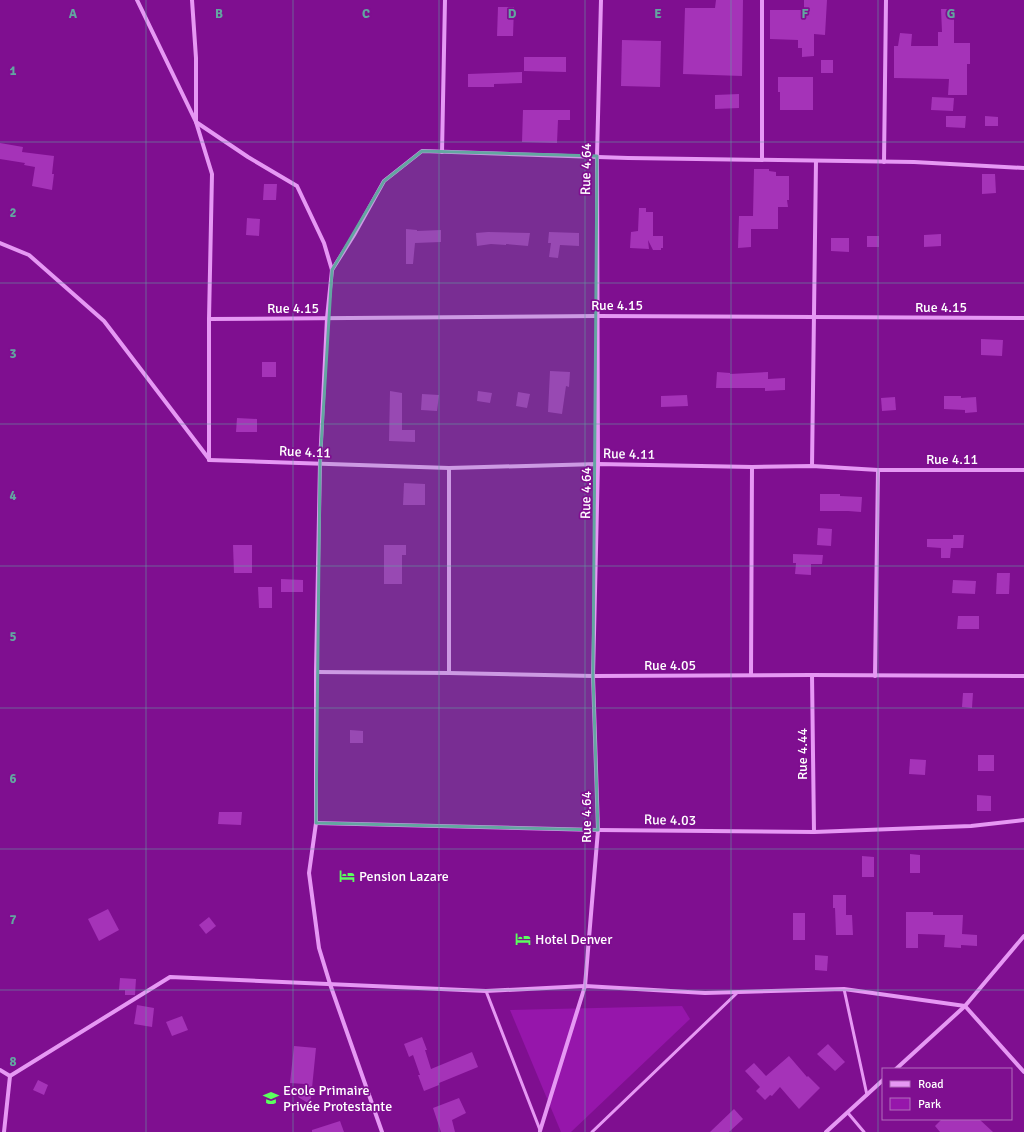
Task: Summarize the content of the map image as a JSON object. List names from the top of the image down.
{
  "streets": {
    "street": [
      "Rue 4.64",
      "Rue 4.15",
      "Rue 4.11",
      "Rue 4.05",
      "Rue 4.44",
      "Rue 4.03"
    ]
  },
  "crossings": [
    ["Rue 4.64", "Rue 4.15"],
    ["Rue 4.64", "Rue 4.11"],
    ["Rue 4.64", "Rue 4.05"],
    ["Rue 4.64", "Rue 4.03"],
    ["Rue 4.05", "Rue 4.44"],
    ["Rue 4.44", "Rue 4.03"]
  ],
  "places": {
    "hotel": ["Pension Lazare", "Hotel Denver"],
    "school or university": ["Ecole Primaire Privée Protestante"]
  },
  "legend": ["Road", "Park"],
  "grid": {
    "columns": [
      "A",
      "B",
      "C",
      "D",
      "E",
      "F",
      "G"
    ],
    "rows": [
      "1",
      "2",
      "3",
      "4",
      "5",
      "6",
      "7",
      "8"
    ]
  }
}
